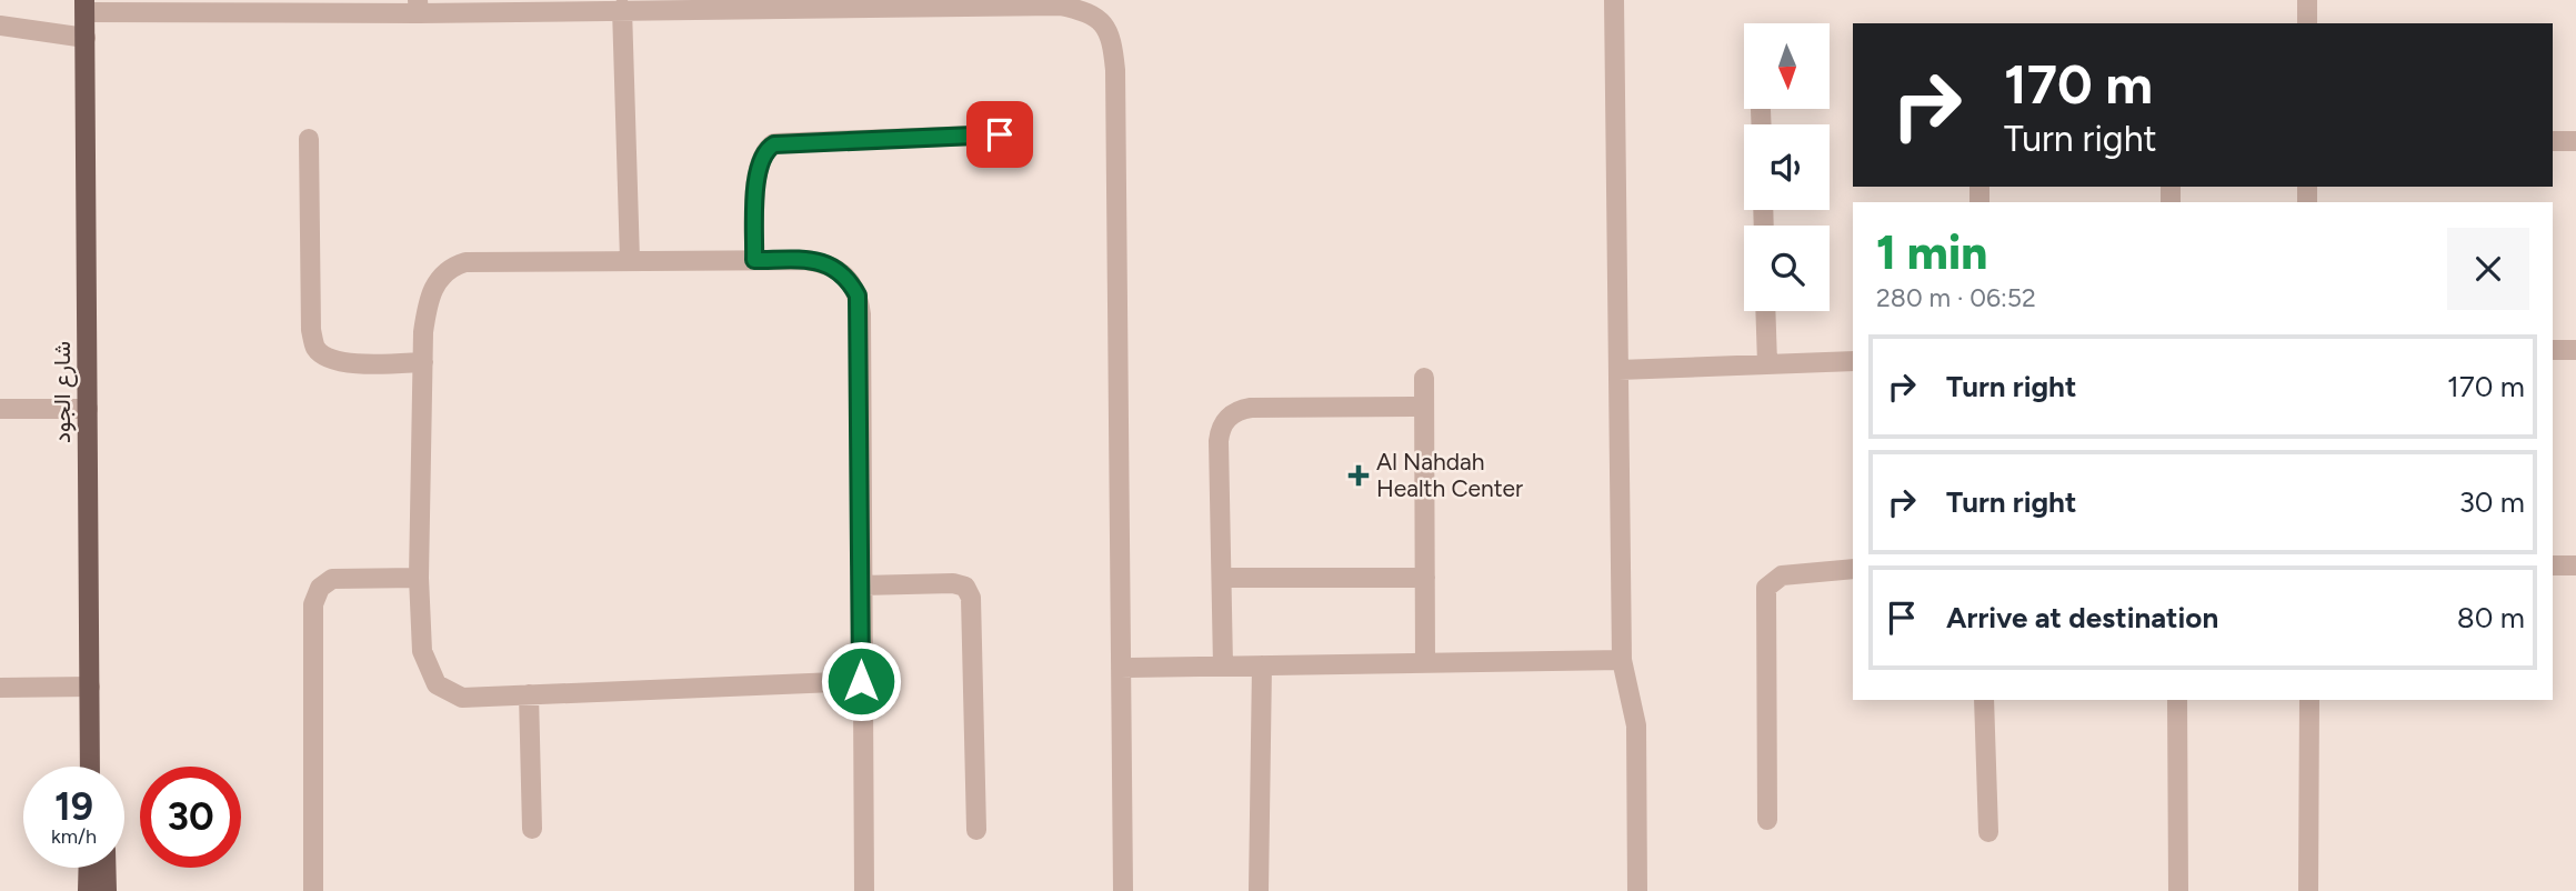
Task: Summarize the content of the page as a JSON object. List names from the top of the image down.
{
  "streets": {
    "main road": ["شارع الجود"]
  },
  "places": {
    "health": ["Al Nahdah Health Center"]
  },
  "north": "bottom",
  "page": {
    "turn": ["170 m", "Turn right"],
    "heading": ["1 min", "280 m · 06:52"],
    "list": [
      {
        "name": "Turn right",
        "value": "170 m"
      },
      {
        "name": "Turn right",
        "value": "30 m"
      },
      {
        "name": "Arrive at destination",
        "value": "80 m"
      }
    ],
    "speed": "19 km/h",
    "limit": "30"
  }
}
